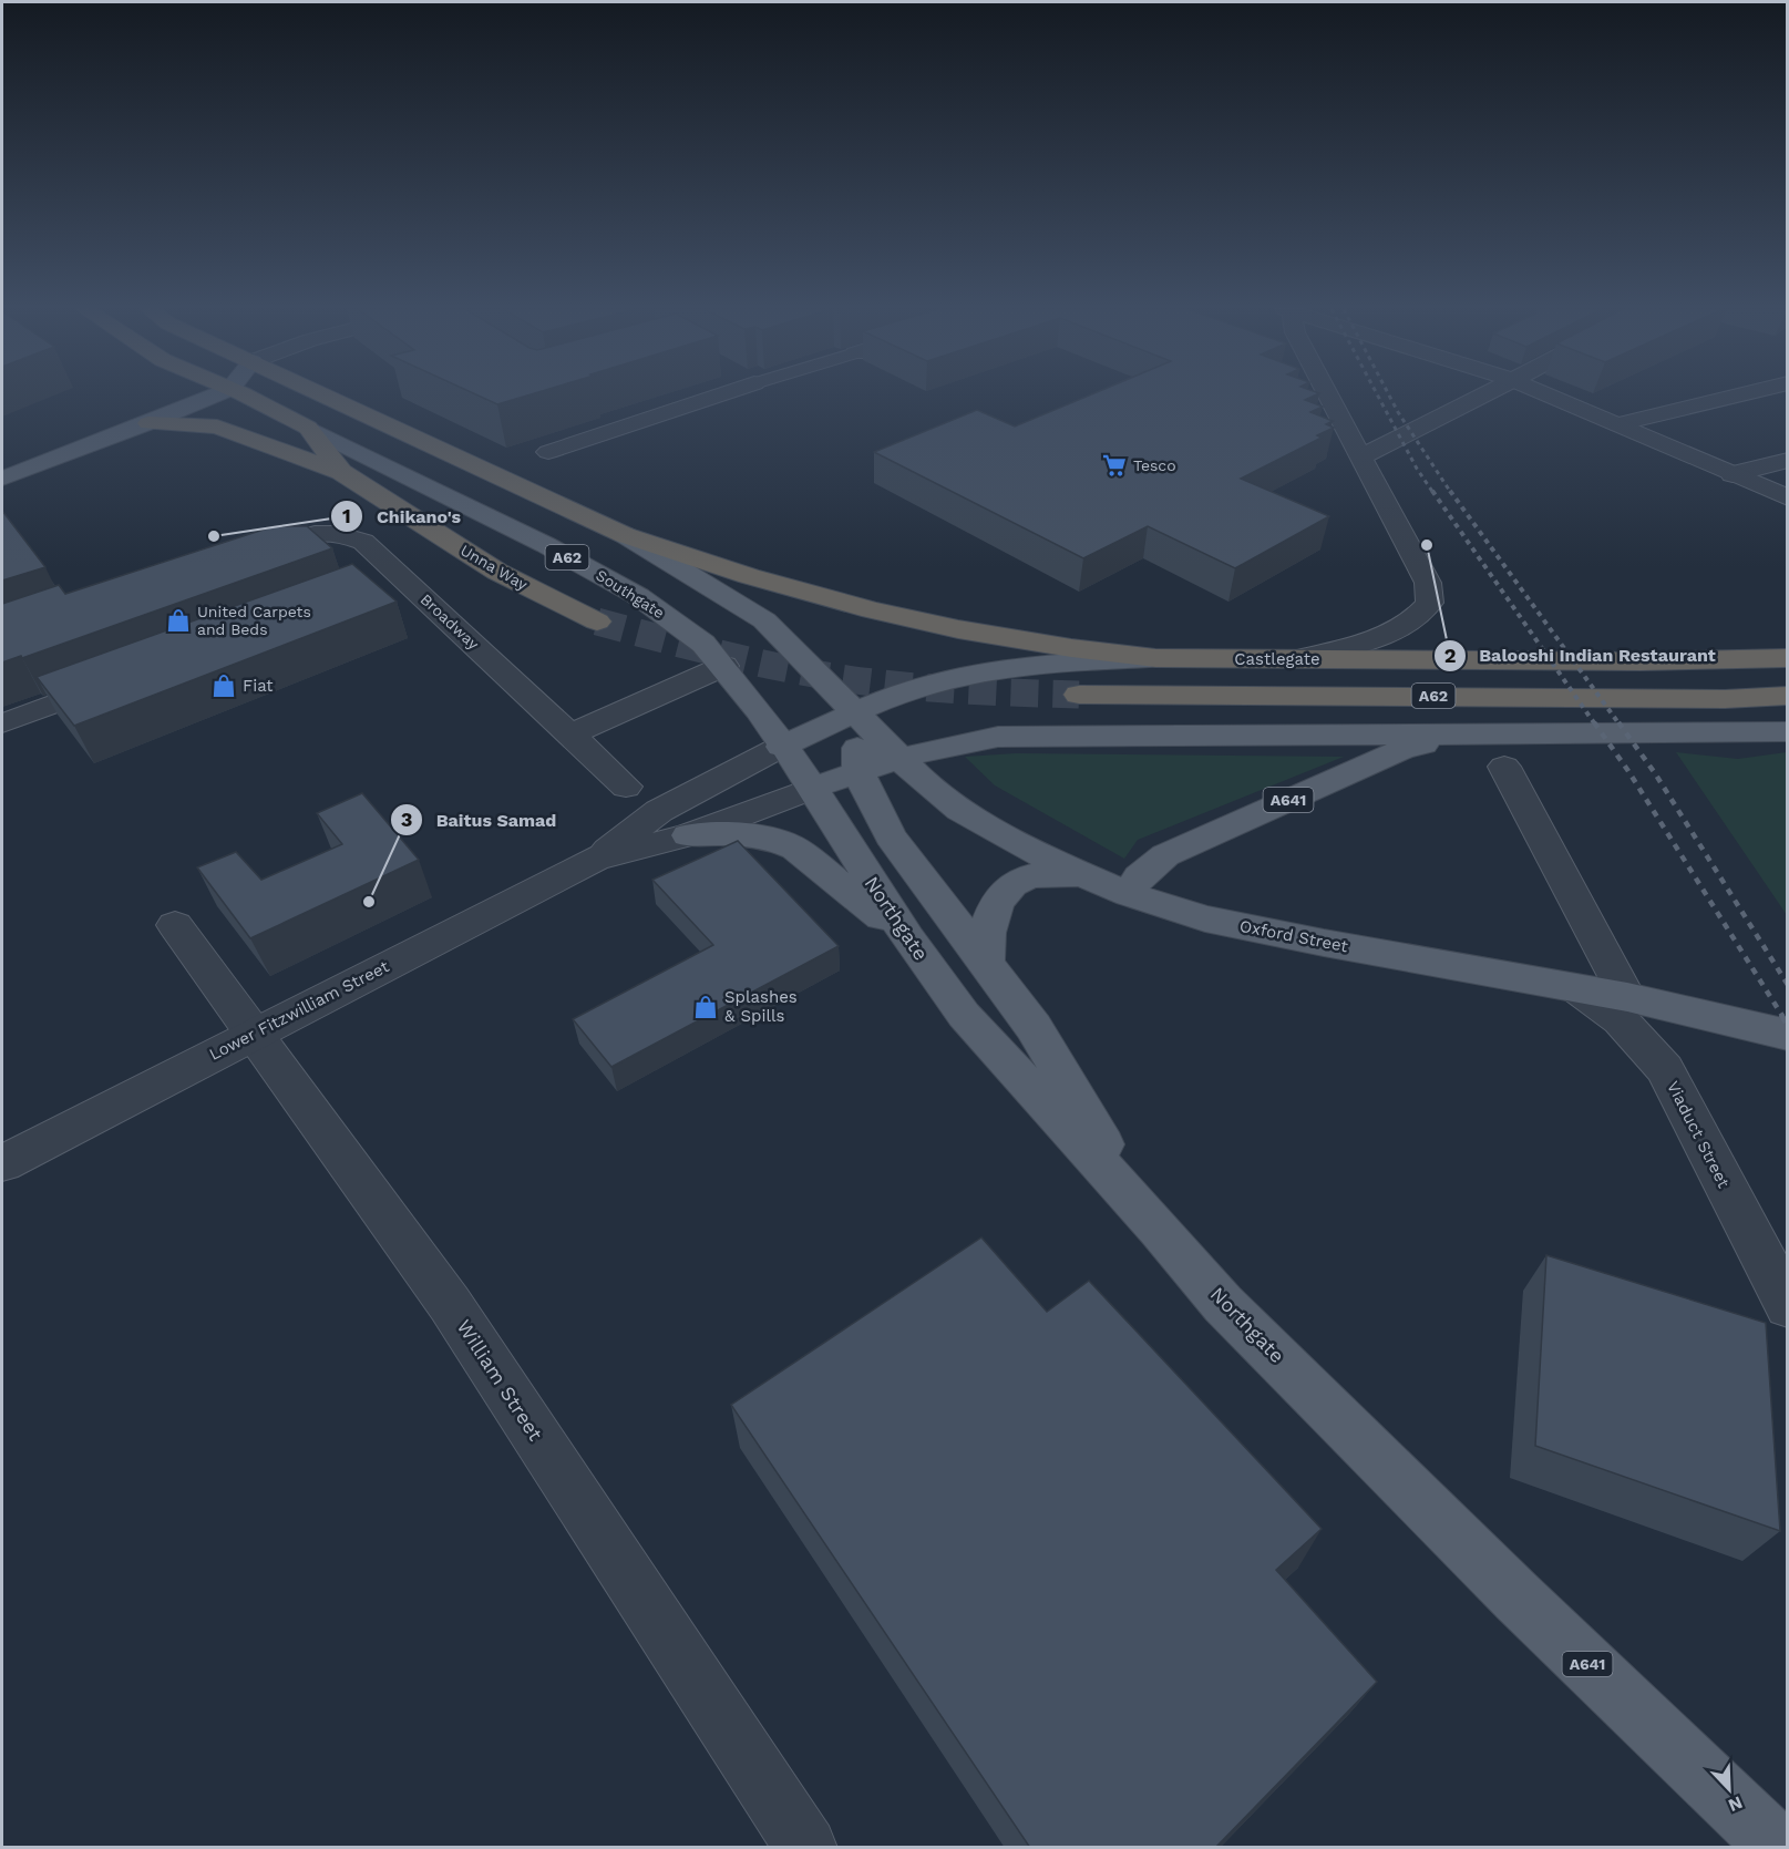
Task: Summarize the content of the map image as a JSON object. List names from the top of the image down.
{
  "streets": {
    "highway": [
      "A62",
      "Unna Way",
      "Southgate",
      "Castlegate"
    ],
    "main road": ["A641", "Northgate", "Oxford Street"],
    "street": [
      "Broadway",
      "Lower Fitzwilliam Street",
      "Viaduct Street",
      "William Street"
    ]
  },
  "crossings": [
    ["A62", "Unna Way"],
    ["A62", "Castlegate"],
    ["A62", "A641"],
    ["A62", "Oxford Street"],
    ["Unna Way", "Southgate"],
    ["Southgate", "Castlegate"],
    ["Southgate", "Northgate"],
    ["Southgate", "Lower Fitzwilliam Street"],
    ["Castlegate", "A641"],
    ["Castlegate", "Northgate"],
    ["Castlegate", "Oxford Street"],
    ["Castlegate", "Lower Fitzwilliam Street"],
    ["A641", "Northgate"],
    ["A641", "Oxford Street"],
    ["Northgate", "Lower Fitzwilliam Street"],
    ["Oxford Street", "Viaduct Street"],
    ["Lower Fitzwilliam Street", "William Street"]
  ],
  "places": {
    "supermarket": ["Tesco"],
    "other": ["Chikano's", "Balooshi Indian Restaurant", "Baitus Samad"],
    "shop": ["United Carpets and Beds", "Fiat", "Splashes & Spills"]
  },
  "north": "bottom right"
}
